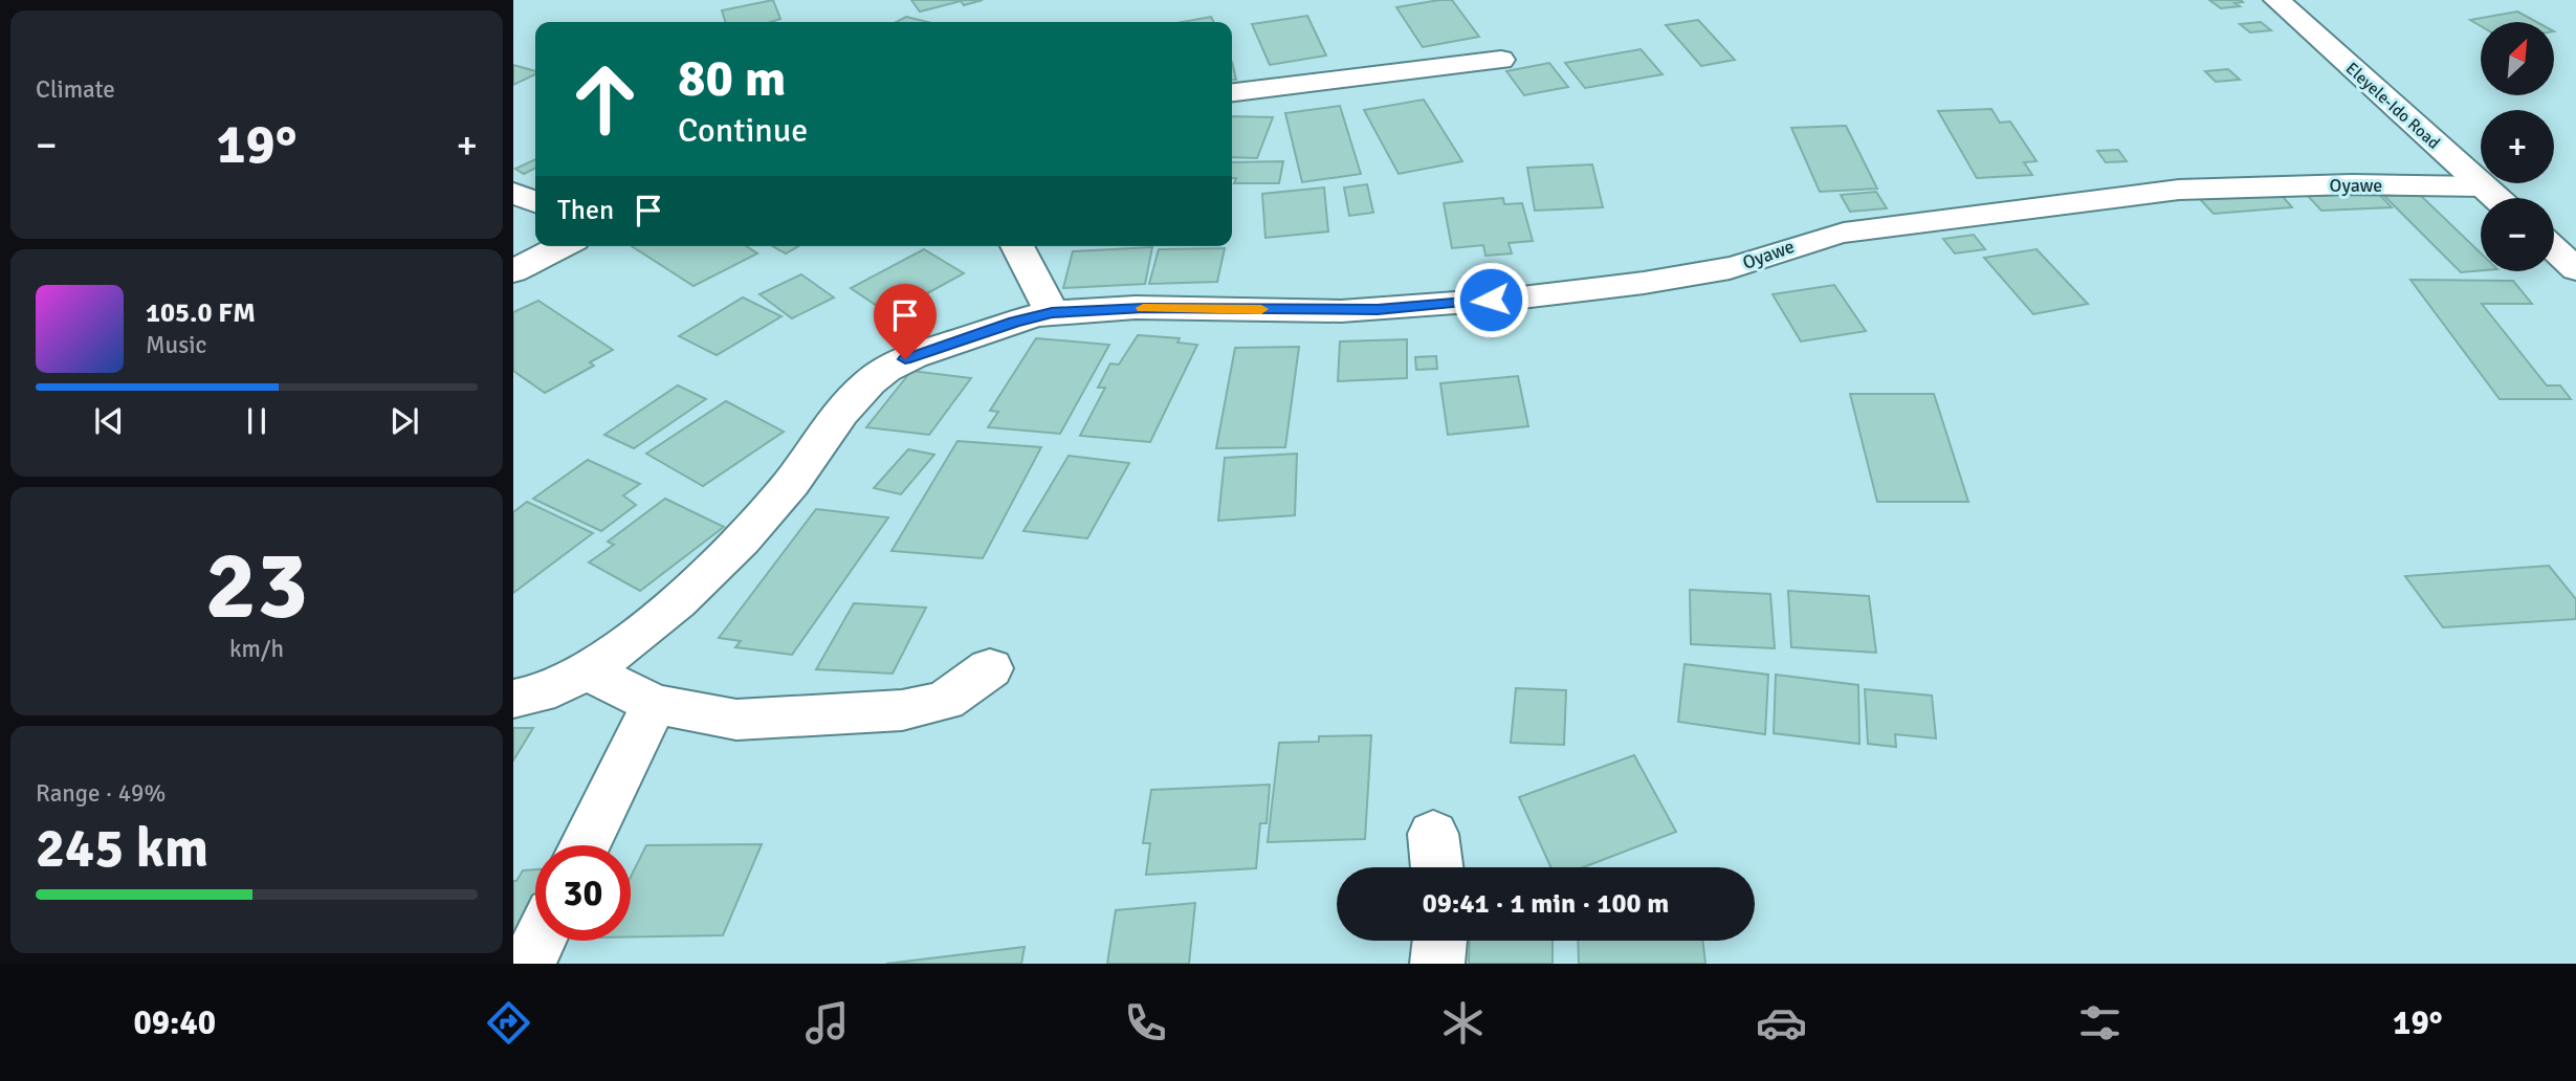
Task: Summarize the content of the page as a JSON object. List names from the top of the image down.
{
  "streets": {
    "street": ["Eleyele-Ido Road", "Oyawe"]
  },
  "crossings": [
    ["Eleyele-Ido Road", "Oyawe"]
  ],
  "north": "top right",
  "page": {
    "tile": [
      "Climate",
      ["23", "km/h"],
      ["Range · 49%", "245 km"]
    ],
    "map_buttons": ["+", "−"],
    "turn": ["80 m", "Continue"],
    "heat": ["−", "19°", "+"],
    "then": "Then",
    "song": ["105.0 FM", "Music"],
    "limit": "30",
    "trip": "09:41 · 1 min · 100 m",
    "tabs": ["09:40", "19°"]
  }
}
